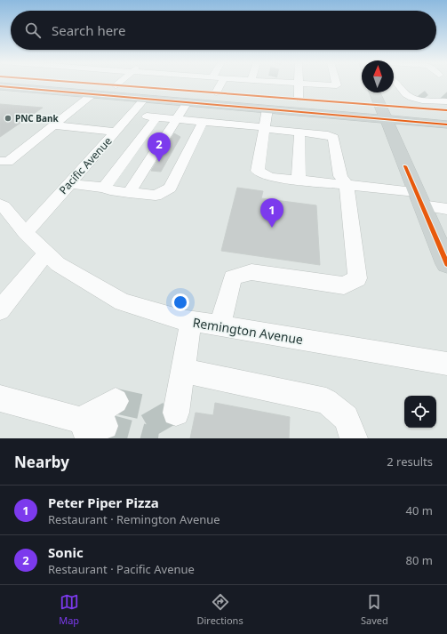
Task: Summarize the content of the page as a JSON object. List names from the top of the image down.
{
  "streets": {
    "street": ["Pacific Avenue", "Remington Avenue"]
  },
  "crossings": [
    ["Pacific Avenue", "Remington Avenue"]
  ],
  "places": ["PNC Bank"],
  "north": "top",
  "page": {
    "search": "Search here",
    "pins": ["2", "1"],
    "heading": ["Nearby", "2 results"],
    "list": [
      {
        "mark": "1",
        "name": "Peter Piper Pizza",
        "note": "Restaurant · Remington Avenue",
        "value": "40 m"
      },
      {
        "mark": "2",
        "name": "Sonic",
        "note": "Restaurant · Pacific Avenue",
        "value": "80 m"
      }
    ],
    "nav": ["Map", "Directions", "Saved"]
  }
}
